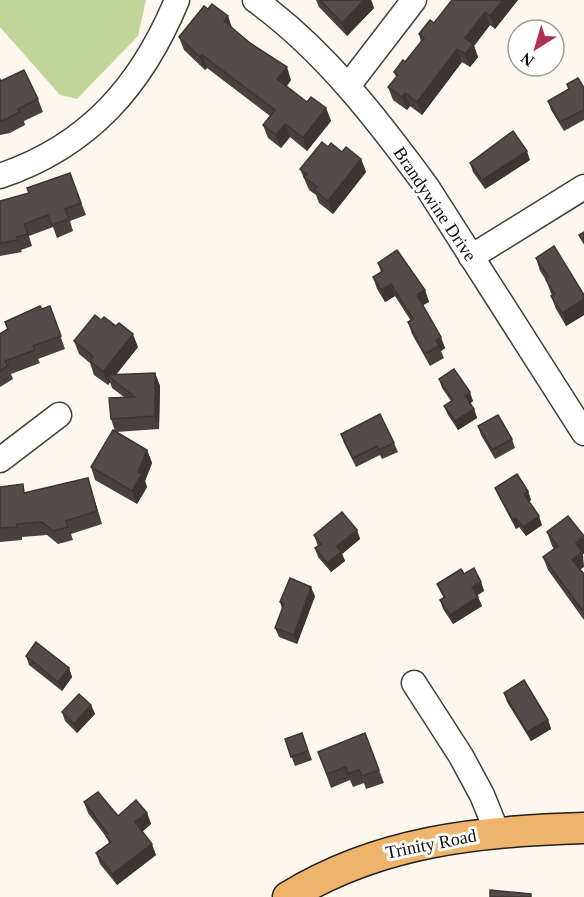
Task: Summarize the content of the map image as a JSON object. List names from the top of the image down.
{
  "streets": {
    "main road": ["Trinity Road"],
    "street": ["Brandywine Drive"]
  },
  "north": "bottom left"
}
